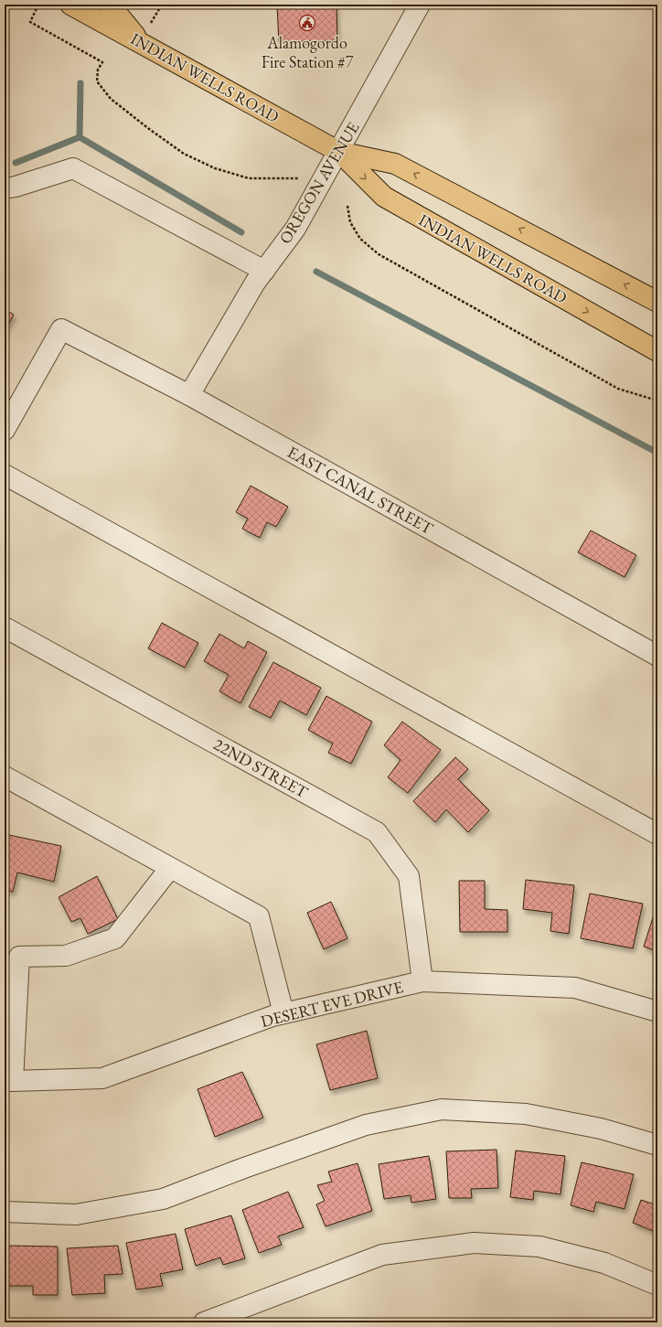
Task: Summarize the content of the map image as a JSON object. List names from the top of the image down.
{
  "streets": {
    "main road": ["INDIAN WELLS ROAD"],
    "street": [
      "OREGON AVENUE",
      "EAST CANAL STREET",
      "22ND STREET",
      "DESERT EVE DRIVE"
    ]
  },
  "crossings": [
    ["INDIAN WELLS ROAD", "OREGON AVENUE"],
    ["OREGON AVENUE", "EAST CANAL STREET"],
    ["22ND STREET", "DESERT EVE DRIVE"]
  ],
  "places": {
    "public building": ["Alamogordo Fire Station #7"]
  }
}
